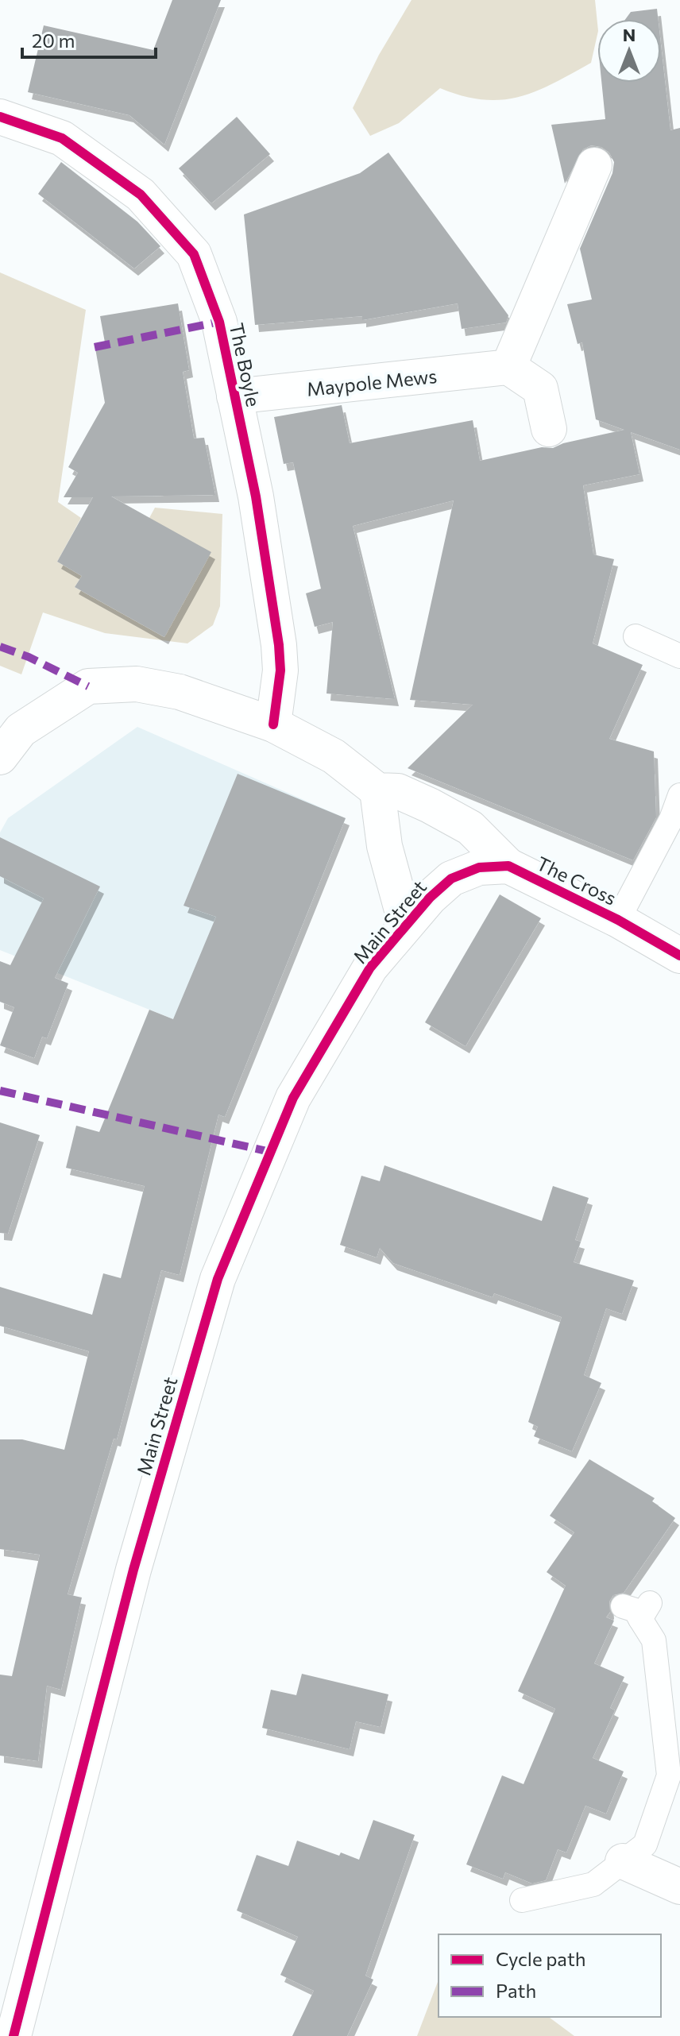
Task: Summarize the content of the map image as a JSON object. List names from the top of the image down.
{
  "streets": {
    "street": [
      "The Boyle",
      "Maypole Mews",
      "The Cross",
      "Main Street"
    ]
  },
  "crossings": [
    ["The Boyle", "Maypole Mews"],
    ["The Boyle", "The Cross"],
    ["The Cross", "Main Street"]
  ],
  "legend": ["Cycle path", "Path"],
  "scale_bar": "20 m",
  "north": "top"
}
